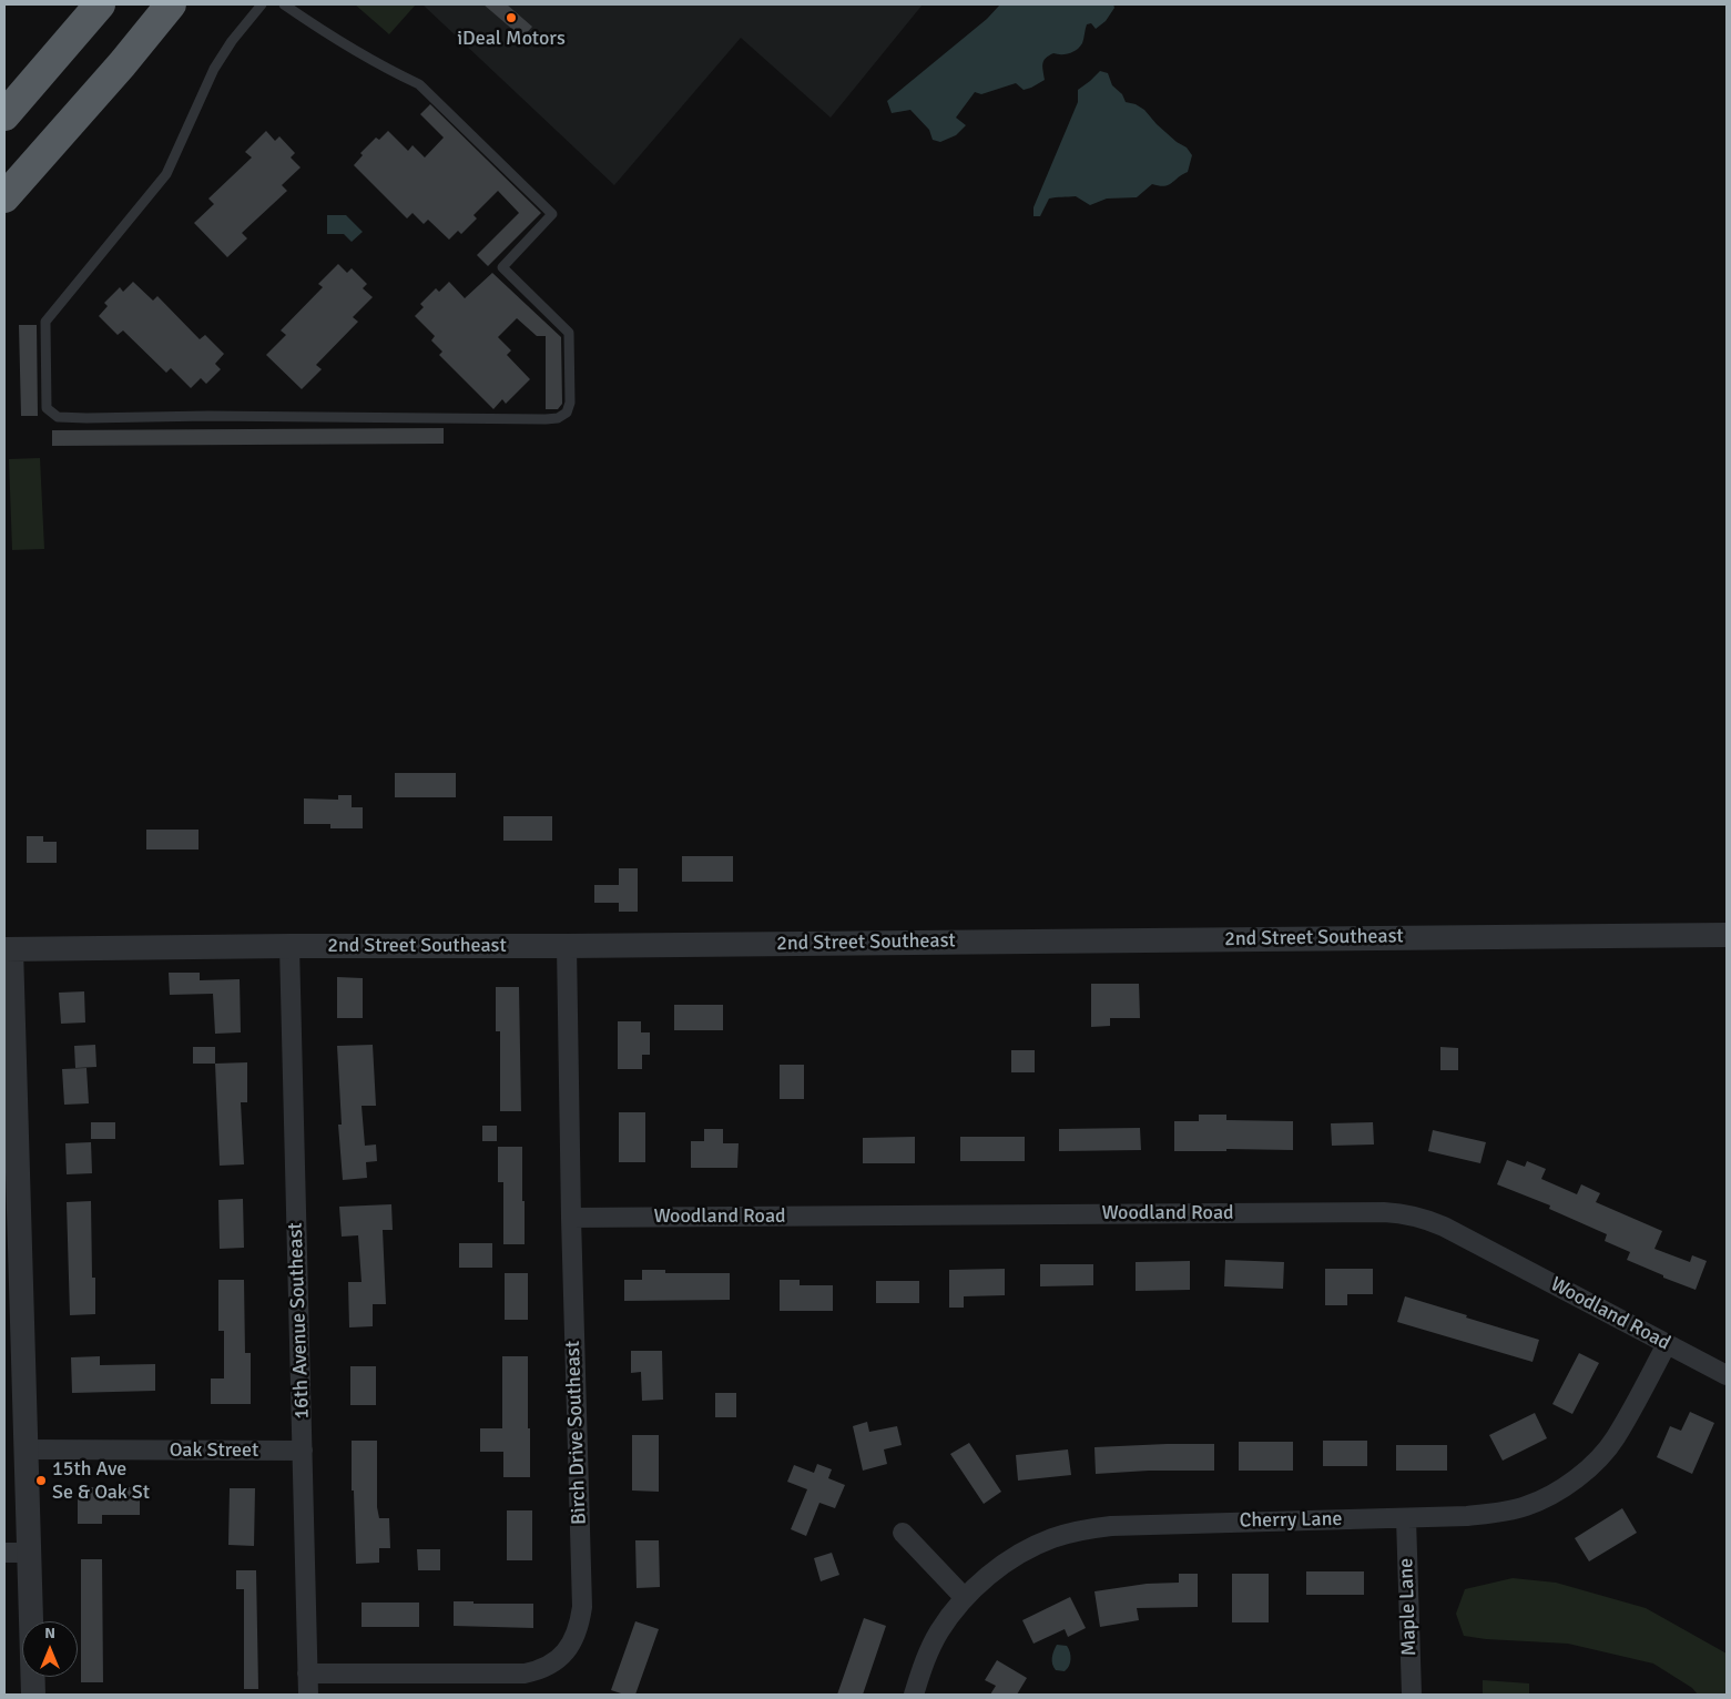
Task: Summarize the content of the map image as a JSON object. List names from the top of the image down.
{
  "streets": {
    "street": [
      "2nd Street Southeast",
      "Woodland Road",
      "16th Avenue Southeast",
      "Birch Drive Southeast",
      "Oak Street",
      "Cherry Lane",
      "Maple Lane"
    ]
  },
  "crossings": [
    ["2nd Street Southeast", "16th Avenue Southeast"],
    ["2nd Street Southeast", "Birch Drive Southeast"],
    ["Woodland Road", "Birch Drive Southeast"],
    ["Woodland Road", "Cherry Lane"],
    ["16th Avenue Southeast", "Birch Drive Southeast"],
    ["16th Avenue Southeast", "Oak Street"],
    ["Cherry Lane", "Maple Lane"]
  ],
  "places": ["iDeal Motors", "15th Ave Se & Oak St"],
  "north": "top"
}
